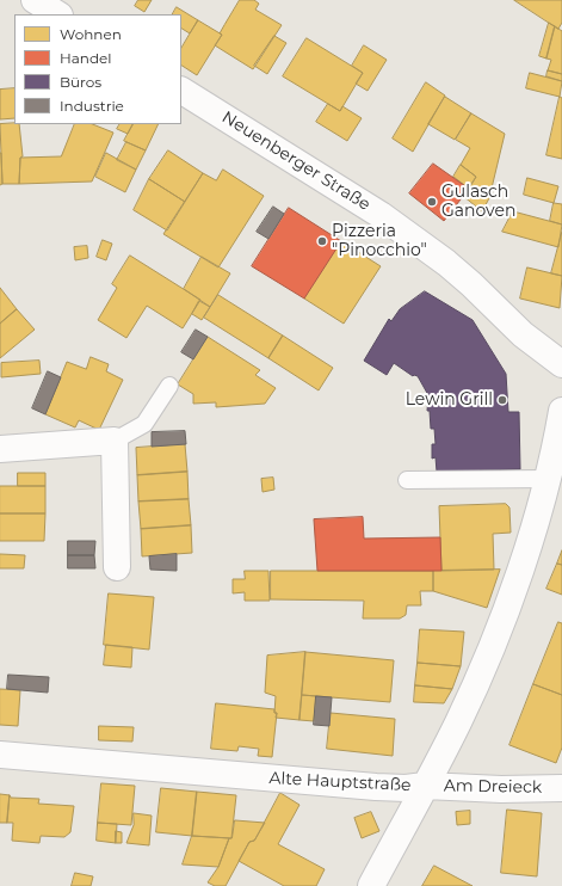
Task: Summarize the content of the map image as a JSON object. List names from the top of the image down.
{
  "streets": {
    "street": ["Neuenberger Straße", "Alte Hauptstraße", "Am Dreieck"]
  },
  "crossings": [
    ["Alte Hauptstraße", "Am Dreieck"]
  ],
  "places": ["Gulasch Ganoven", "Pizzeria \"Pinocchio\"", "Lewin Grill"],
  "legend": [
    "Wohnen",
    "Handel",
    "Büros",
    "Industrie"
  ]
}
